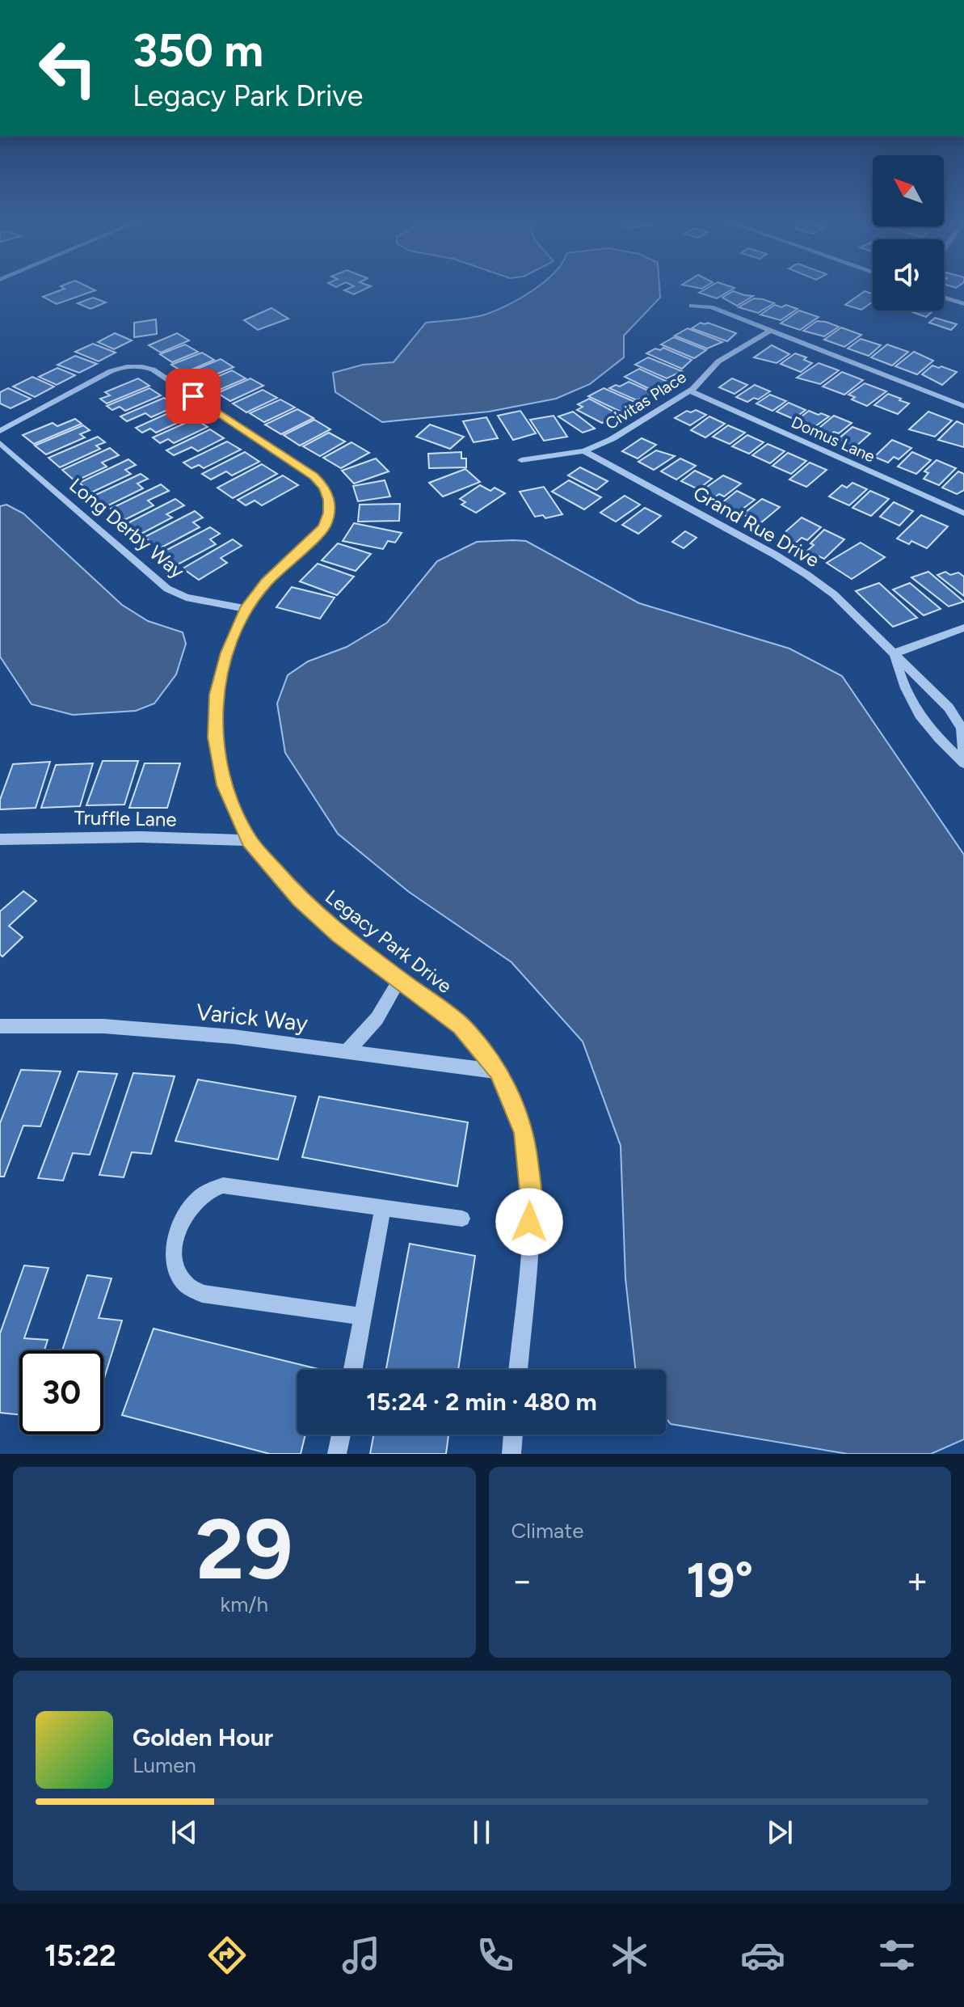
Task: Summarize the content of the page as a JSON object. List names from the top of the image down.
{
  "streets": {
    "street": [
      "Civitas Place",
      "Domus Lane",
      "Grand Rue Drive",
      "Long Derby Way",
      "Truffle Lane",
      "Legacy Park Drive",
      "Varick Way"
    ]
  },
  "crossings": [
    ["Civitas Place", "Domus Lane"],
    ["Civitas Place", "Grand Rue Drive"],
    ["Long Derby Way", "Legacy Park Drive"],
    ["Truffle Lane", "Legacy Park Drive"],
    ["Legacy Park Drive", "Varick Way"]
  ],
  "north": "top left",
  "page": {
    "turn": ["350 m", "Legacy Park Drive"],
    "limit": "30",
    "trip": "15:24 · 2 min · 480 m",
    "tile": [
      ["29", "km/h"],
      "Climate"
    ],
    "heat": ["−", "19°", "+"],
    "song": ["Golden Hour", "Lumen"],
    "tabs": "15:22"
  }
}
